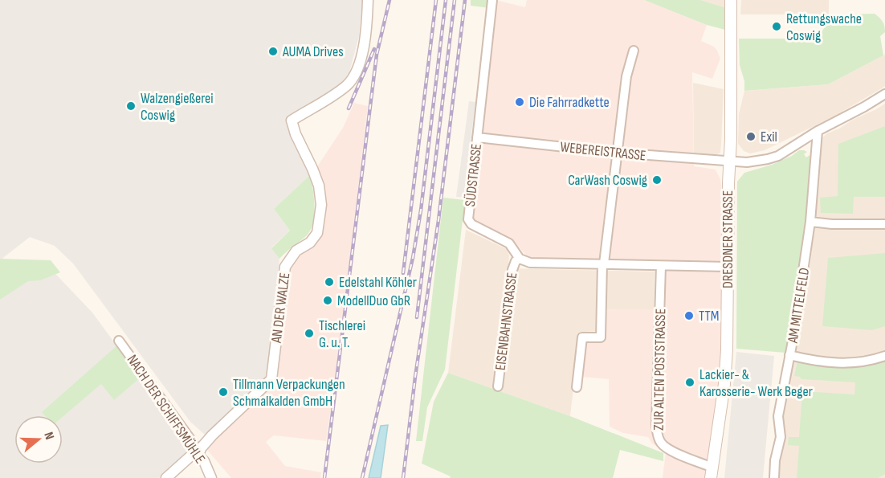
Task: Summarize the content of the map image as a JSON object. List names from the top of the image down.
{
  "streets": {
    "main road": ["DRESDNER STRASSE"],
    "street": [
      "WEBEREISTRASSE",
      "SÜDSTRASSE",
      "AM MITTELFELD",
      "AN DER WALZE",
      "EISENBAHNSTRASSE",
      "ZUR ALTEN POSTSTRASSE",
      "NACH DER SCHIFFSMÜHLE"
    ]
  },
  "crossings": [
    ["WEBEREISTRASSE", "SÜDSTRASSE"],
    ["WEBEREISTRASSE", "DRESDNER STRASSE"],
    ["WEBEREISTRASSE", "AM MITTELFELD"],
    ["SÜDSTRASSE", "EISENBAHNSTRASSE"],
    ["DRESDNER STRASSE", "ZUR ALTEN POSTSTRASSE"],
    ["AN DER WALZE", "NACH DER SCHIFFSMÜHLE"]
  ],
  "places": [
    "Rettungswache Coswig",
    "AUMA Drives",
    "Die Fahrradkette",
    "Walzengießerei Coswig",
    "Exil",
    "CarWash Coswig",
    "Edelstahl Köhler",
    "ModellDuo GbR",
    "TTM",
    "Tischlerei G. u. T.",
    "Lackier- & Karosserie- Werk Beger",
    "Tillmann Verpackungen Schmalkalden GmbH"
  ],
  "north": "right"
}
